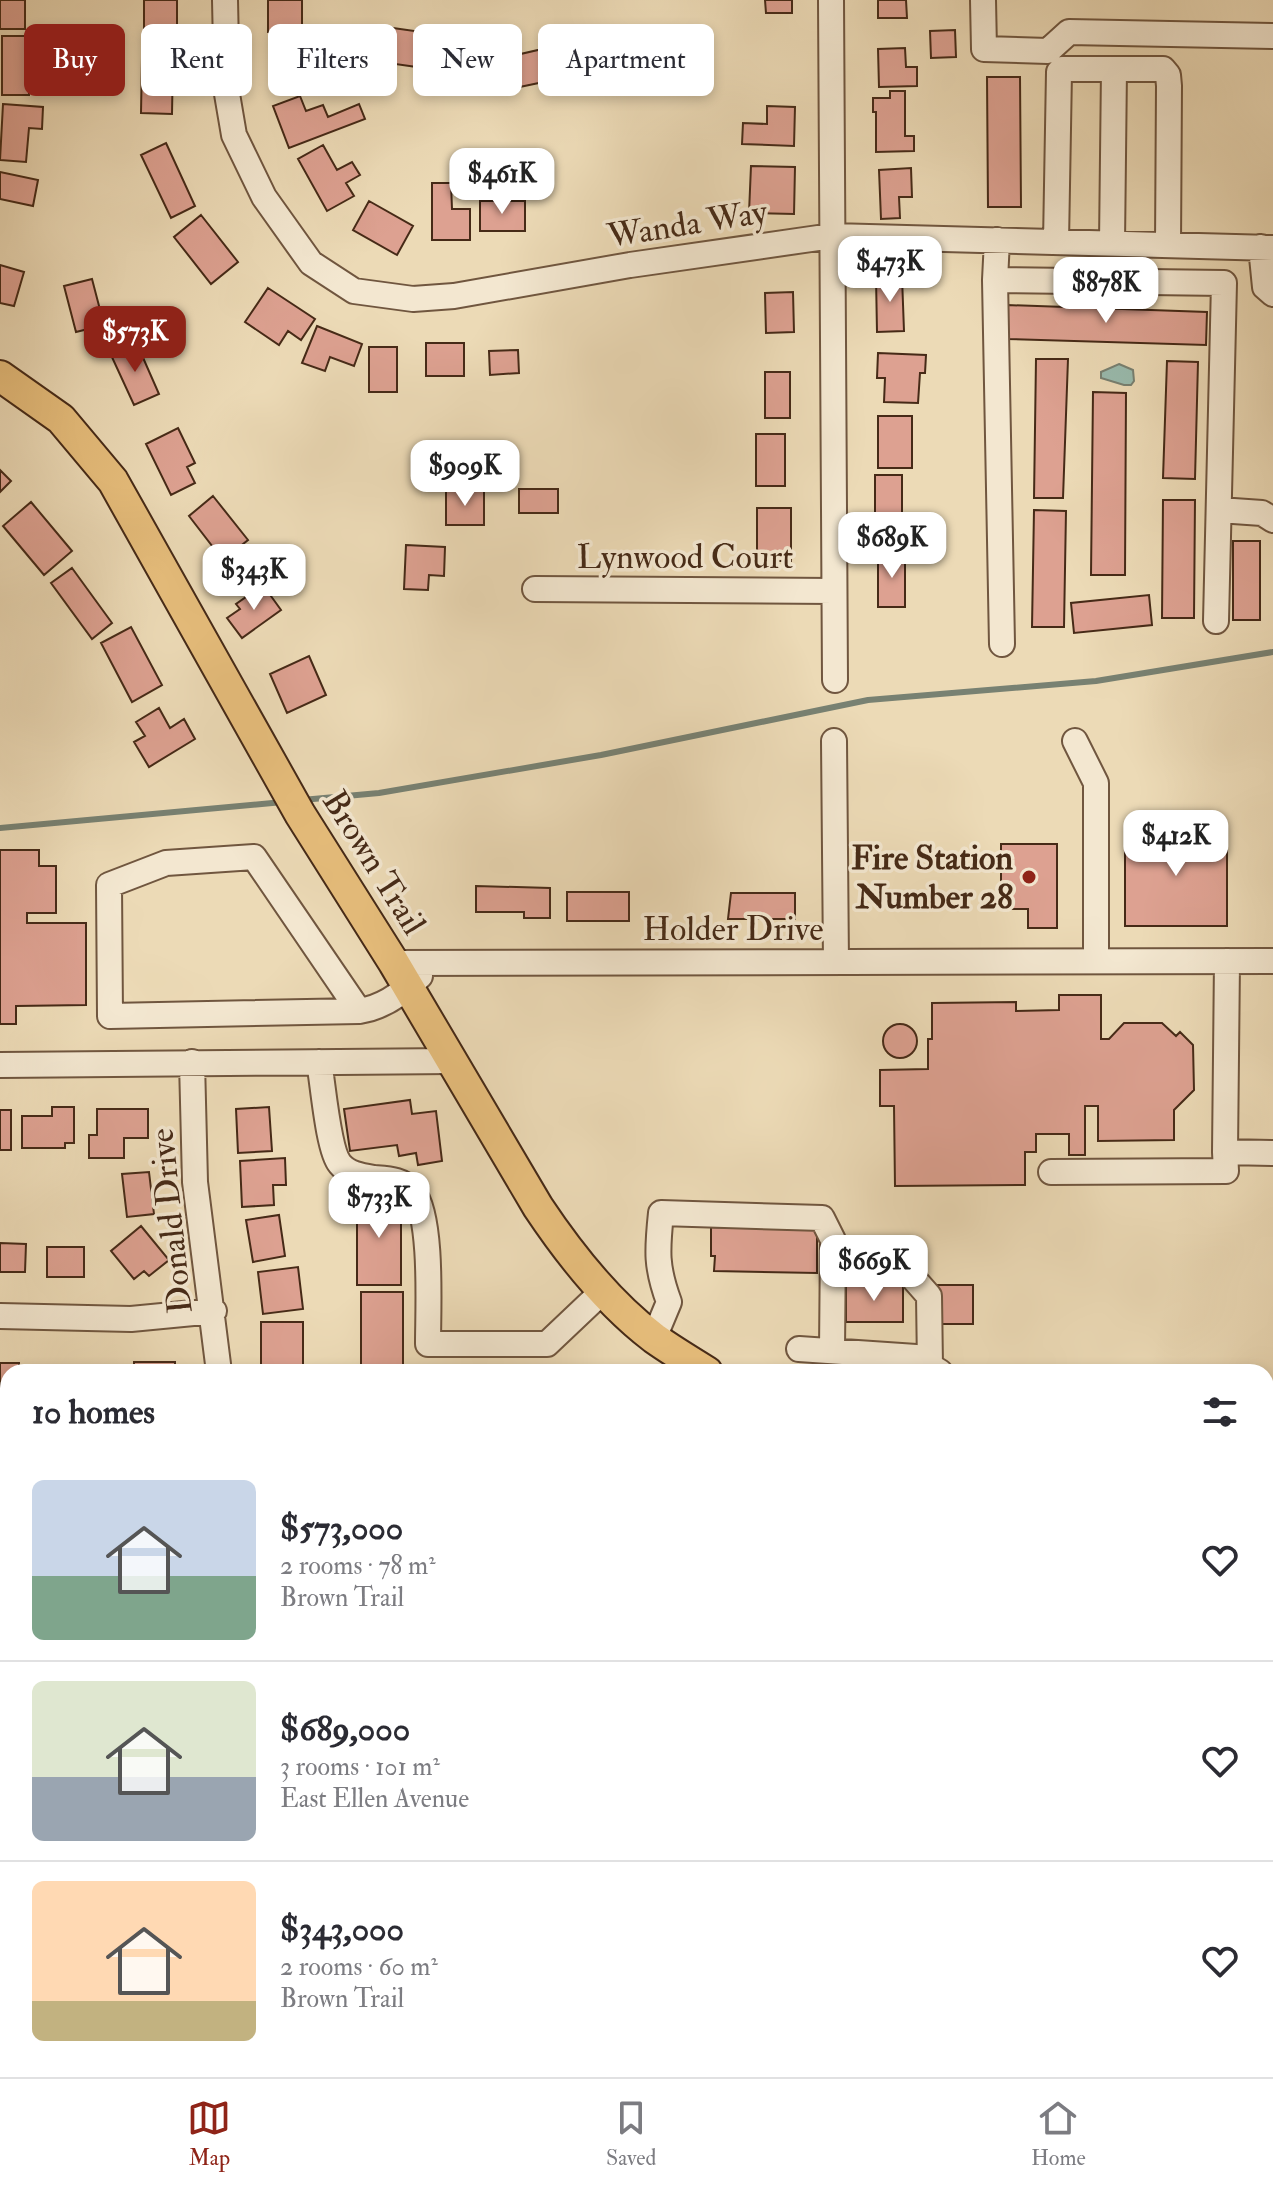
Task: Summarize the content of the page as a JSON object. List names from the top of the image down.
{
  "streets": {
    "main road": ["Brown Trail"],
    "street": [
      "Wanda Way",
      "Lynwood Court",
      "Holder Drive",
      "Donald Drive"
    ]
  },
  "crossings": [
    ["Brown Trail", "Holder Drive"]
  ],
  "places": ["Fire Station Number 28"],
  "page": {
    "chip": [
      "Buy",
      "Rent",
      "Filters",
      "New",
      "Apartment"
    ],
    "price": [
      "$461K",
      "$473K",
      "$878K",
      "$573K",
      "$909K",
      "$689K",
      "$343K",
      "$412K",
      "$733K",
      "$669K"
    ],
    "heading": "10 homes",
    "list": [
      {
        "name": "$573,000",
        "note": "2 rooms · 78 m² · Brown Trail"
      },
      {
        "name": "$689,000",
        "note": "3 rooms · 101 m² · East Ellen Avenue"
      },
      {
        "name": "$343,000",
        "note": "2 rooms · 60 m² · Brown Trail"
      }
    ],
    "tabs": ["Map", "Saved", "Home"]
  }
}
